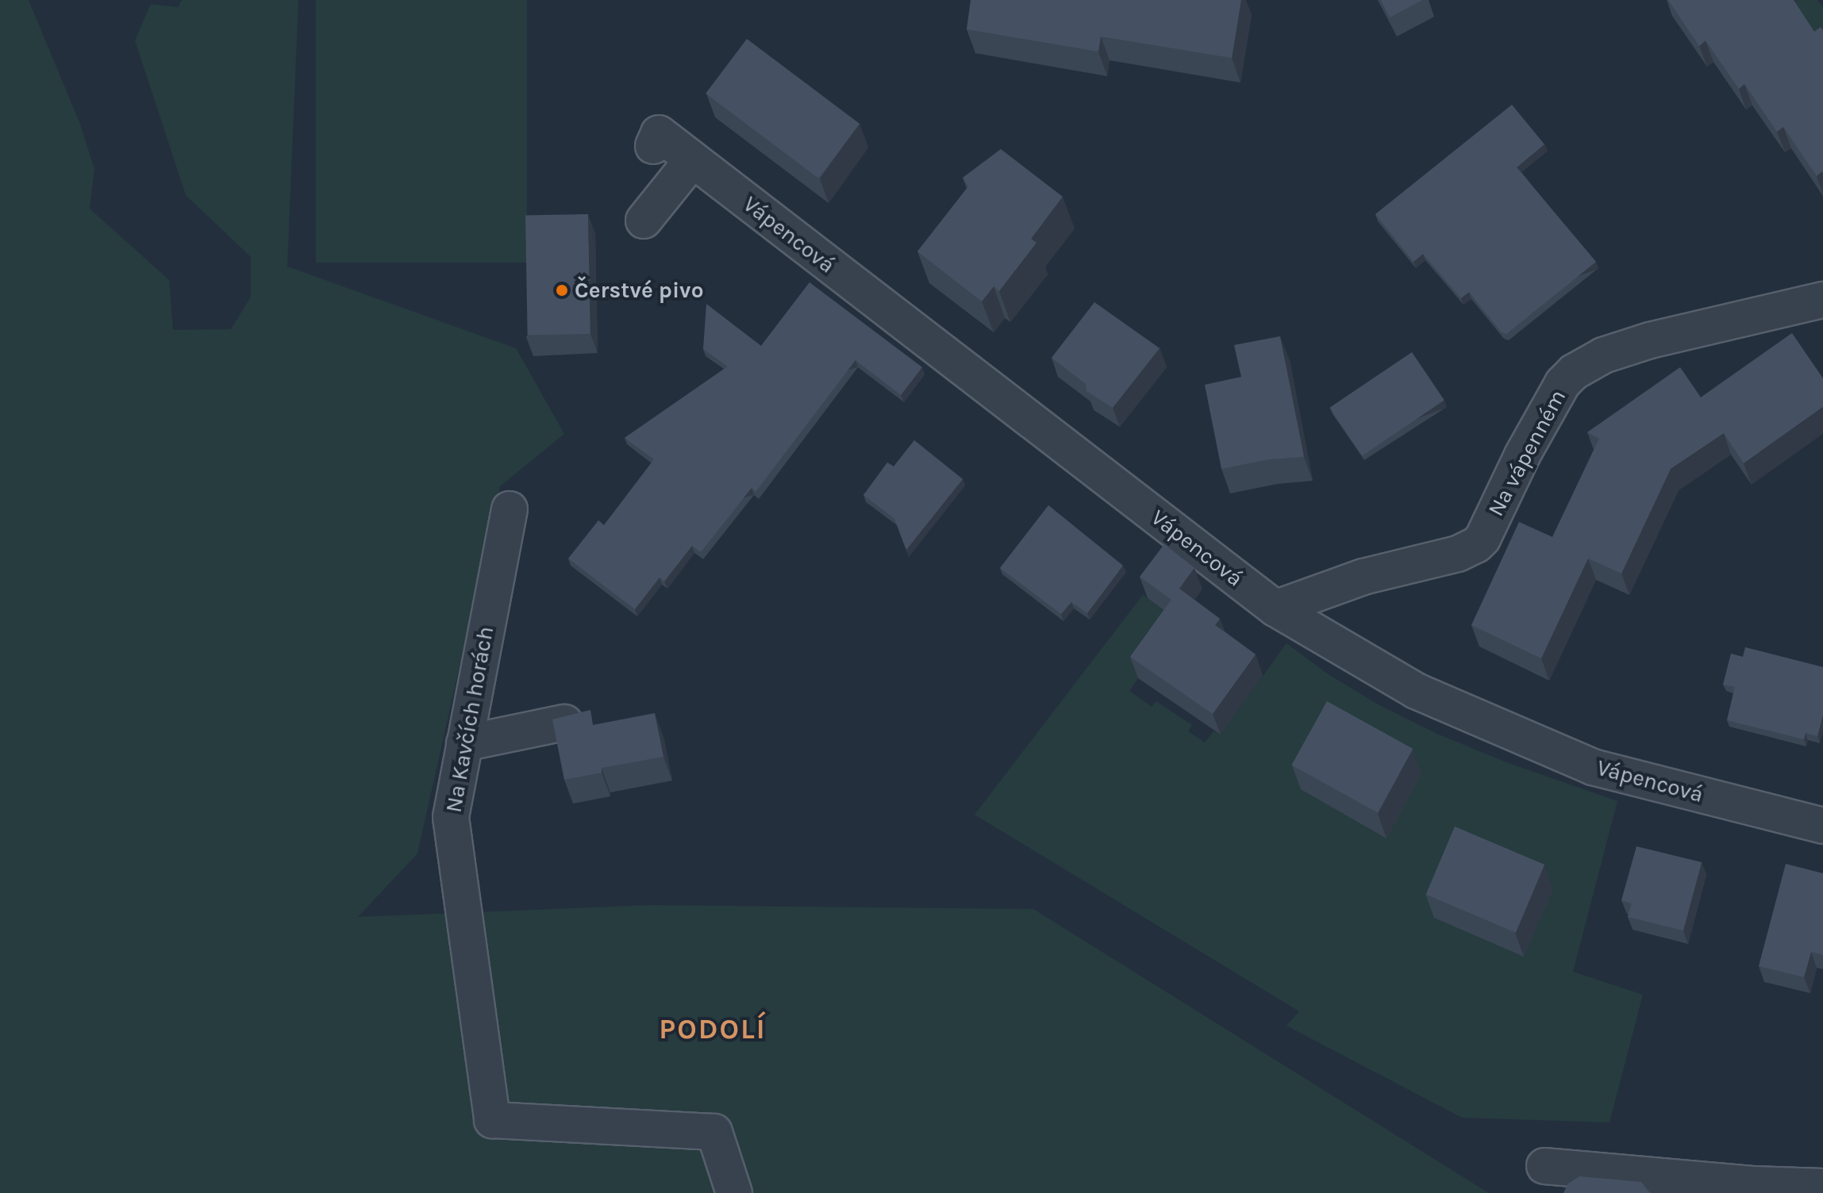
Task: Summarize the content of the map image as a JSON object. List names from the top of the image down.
{
  "streets": {
    "street": ["Vápencová", "Na vápenném", "Na Kavčích horách"]
  },
  "crossings": [
    ["Vápencová", "Na vápenném"]
  ],
  "districts": ["PODOLÍ"],
  "places": ["Čerstvé pivo"]
}
